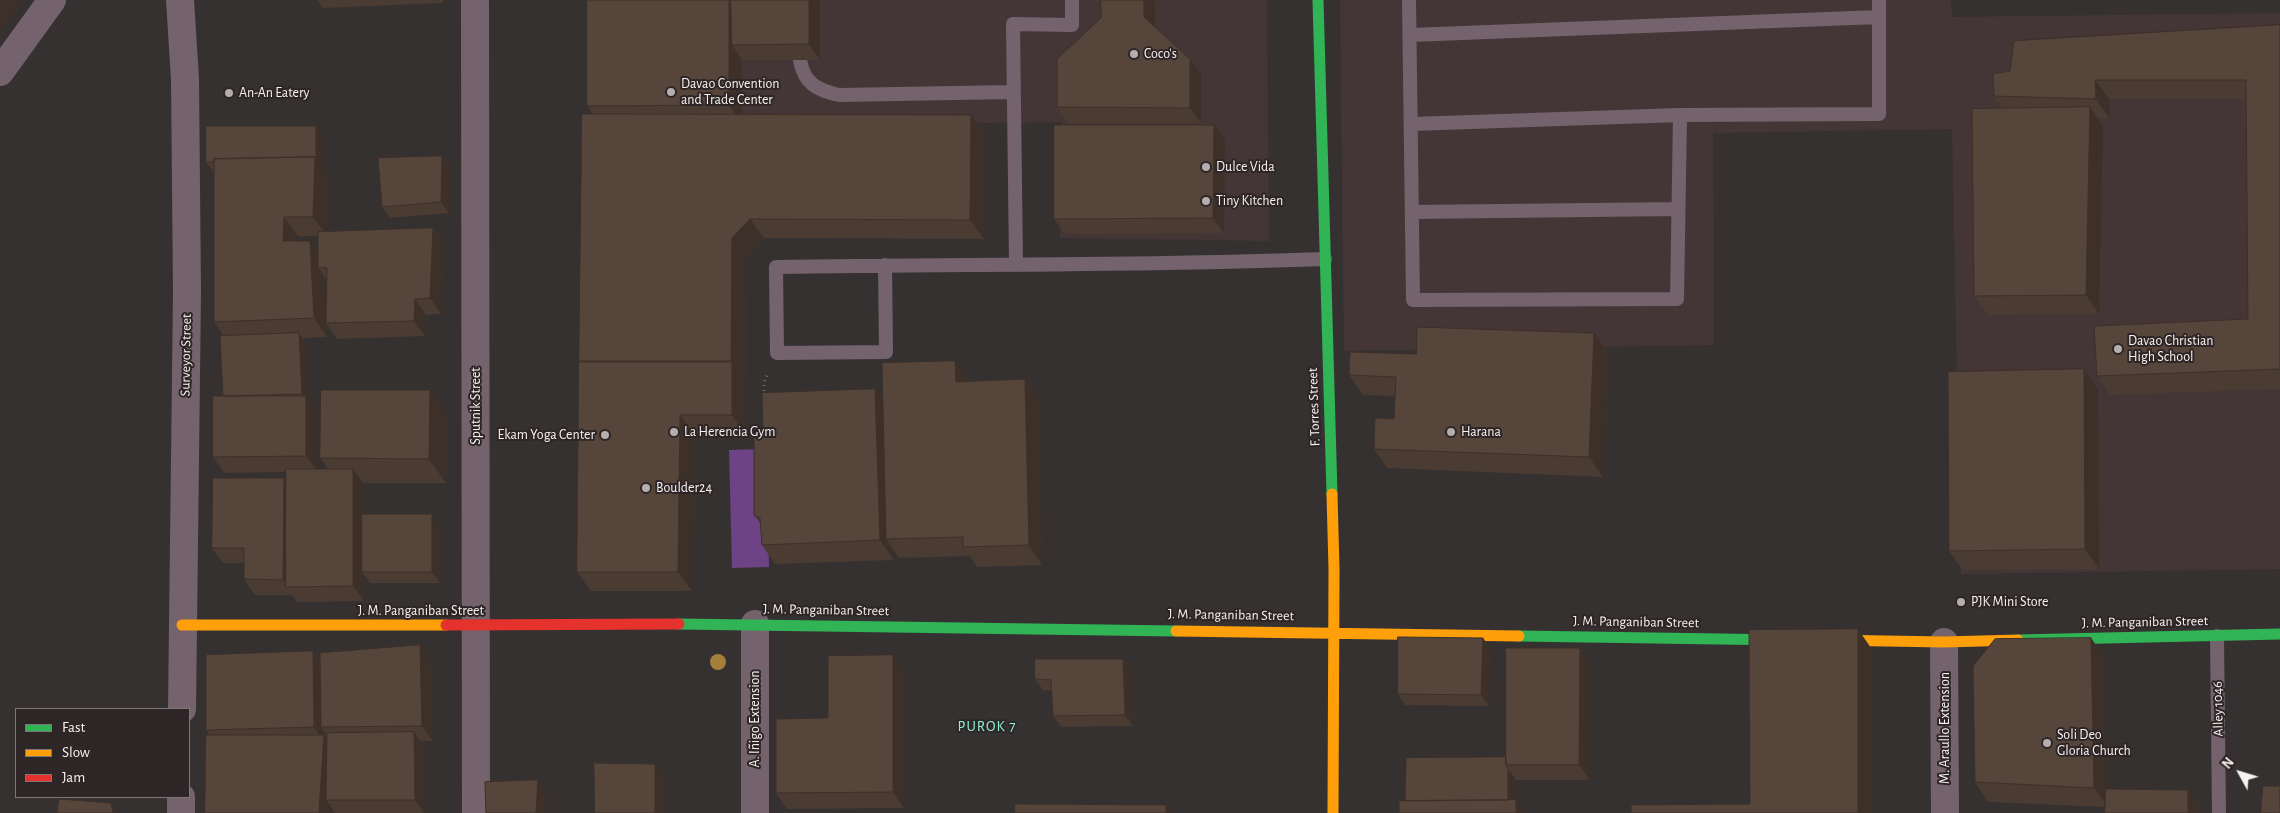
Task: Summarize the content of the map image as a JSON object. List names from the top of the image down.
{
  "streets": {
    "street": [
      "Surveyor Street",
      "Sputnik Street",
      "F. Torres Street",
      "J. M. Panganiban Street",
      "A. Iñigo Extension",
      "M. Araullo Extension"
    ],
    "lane": ["Alley 1046"]
  },
  "crossings": [
    ["Surveyor Street", "J. M. Panganiban Street"],
    ["Sputnik Street", "J. M. Panganiban Street"],
    ["F. Torres Street", "J. M. Panganiban Street"],
    ["J. M. Panganiban Street", "Alley 1046"],
    ["J. M. Panganiban Street", "A. Iñigo Extension"],
    ["J. M. Panganiban Street", "M. Araullo Extension"]
  ],
  "districts": ["PUROK 7"],
  "places": [
    "Coco's",
    "Davao Convention and Trade Center",
    "An-An Eatery",
    "Dulce Vida",
    "Tiny Kitchen",
    "Davao Christian High School",
    "La Herencia Gym",
    "Harana",
    "Ekam Yoga Center",
    "Boulder24",
    "PJK Mini Store",
    "Soli Deo Gloria Church"
  ],
  "legend": ["Fast", "Slow", "Jam"],
  "north": "top left"
}
